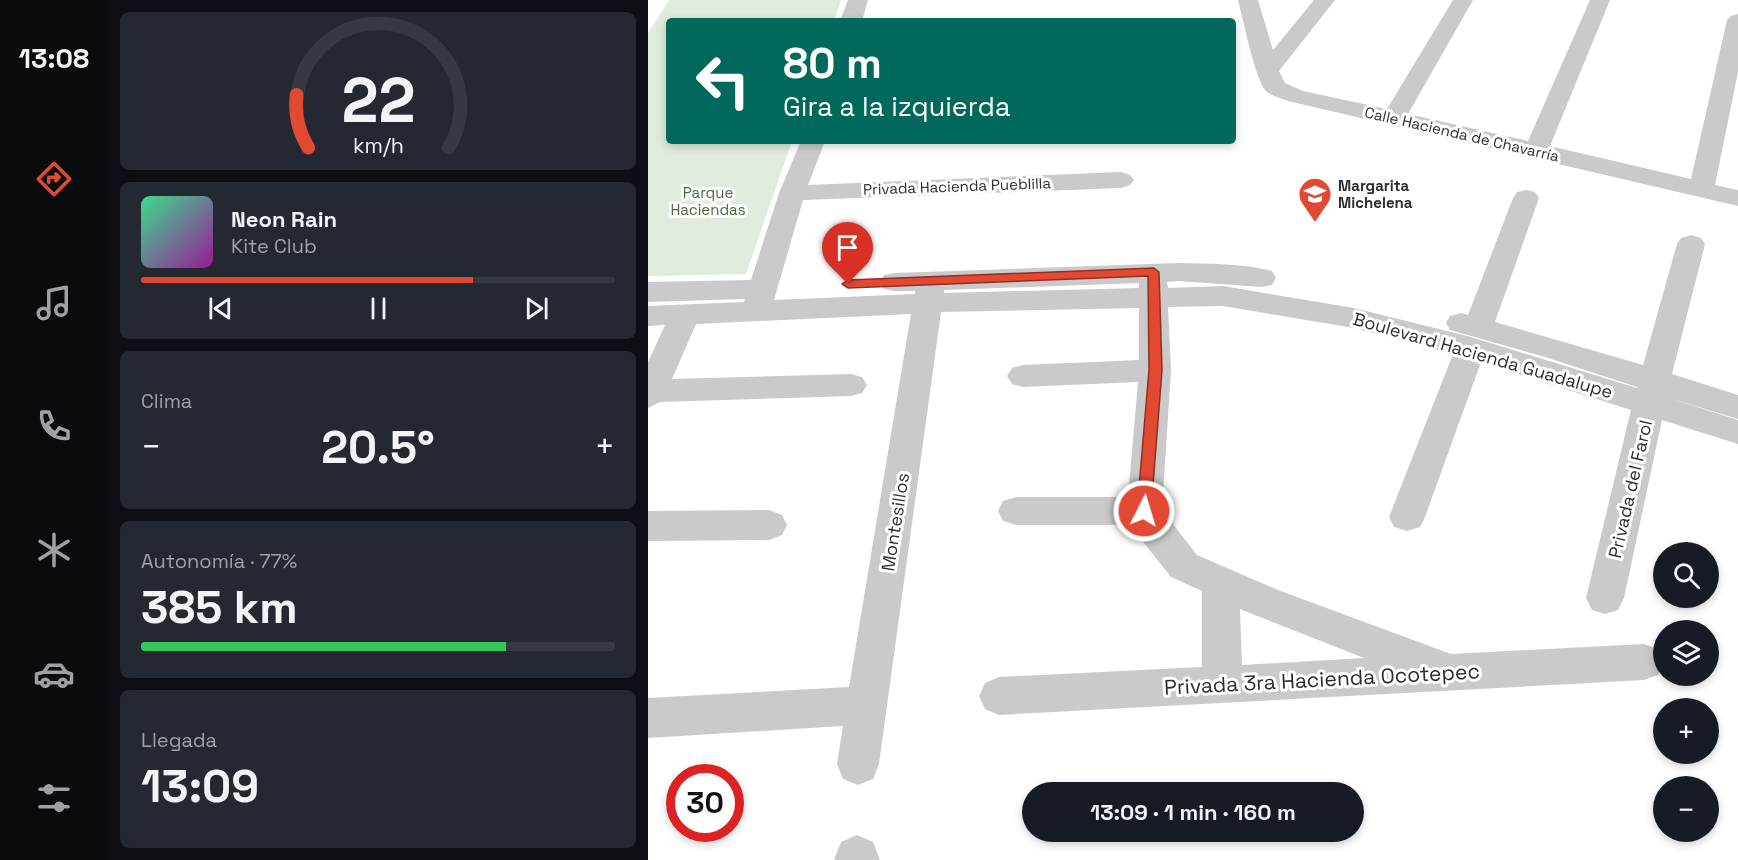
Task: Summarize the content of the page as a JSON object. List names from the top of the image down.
{
  "streets": {
    "street": [
      "Calle Hacienda de Chavarría",
      "Privada Hacienda Pueblilla",
      "Boulevard Hacienda Guadalupe",
      "Privada del Farol",
      "Montesillos",
      "Privada 3ra Hacienda Ocotepec"
    ]
  },
  "crossings": [
    ["Boulevard Hacienda Guadalupe", "Privada del Farol"],
    ["Boulevard Hacienda Guadalupe", "Montesillos"]
  ],
  "parks": ["Parque Haciendas"],
  "places": {
    "school or university": ["Margarita Michelena"]
  },
  "page": {
    "tabs": "13:08",
    "turn": ["80 m", "Gira a la izquierda"],
    "song": ["Neon Rain", "Kite Club"],
    "tile": [
      "Clima",
      ["Autonomía · 77%", "385 km"],
      ["Llegada", "13:09"]
    ],
    "heat": ["−", "20.5°", "+"],
    "map_buttons": ["+", "−"],
    "limit": "30",
    "trip": "13:09 · 1 min · 160 m",
    "gauge": ["22", "km/h"]
  }
}
